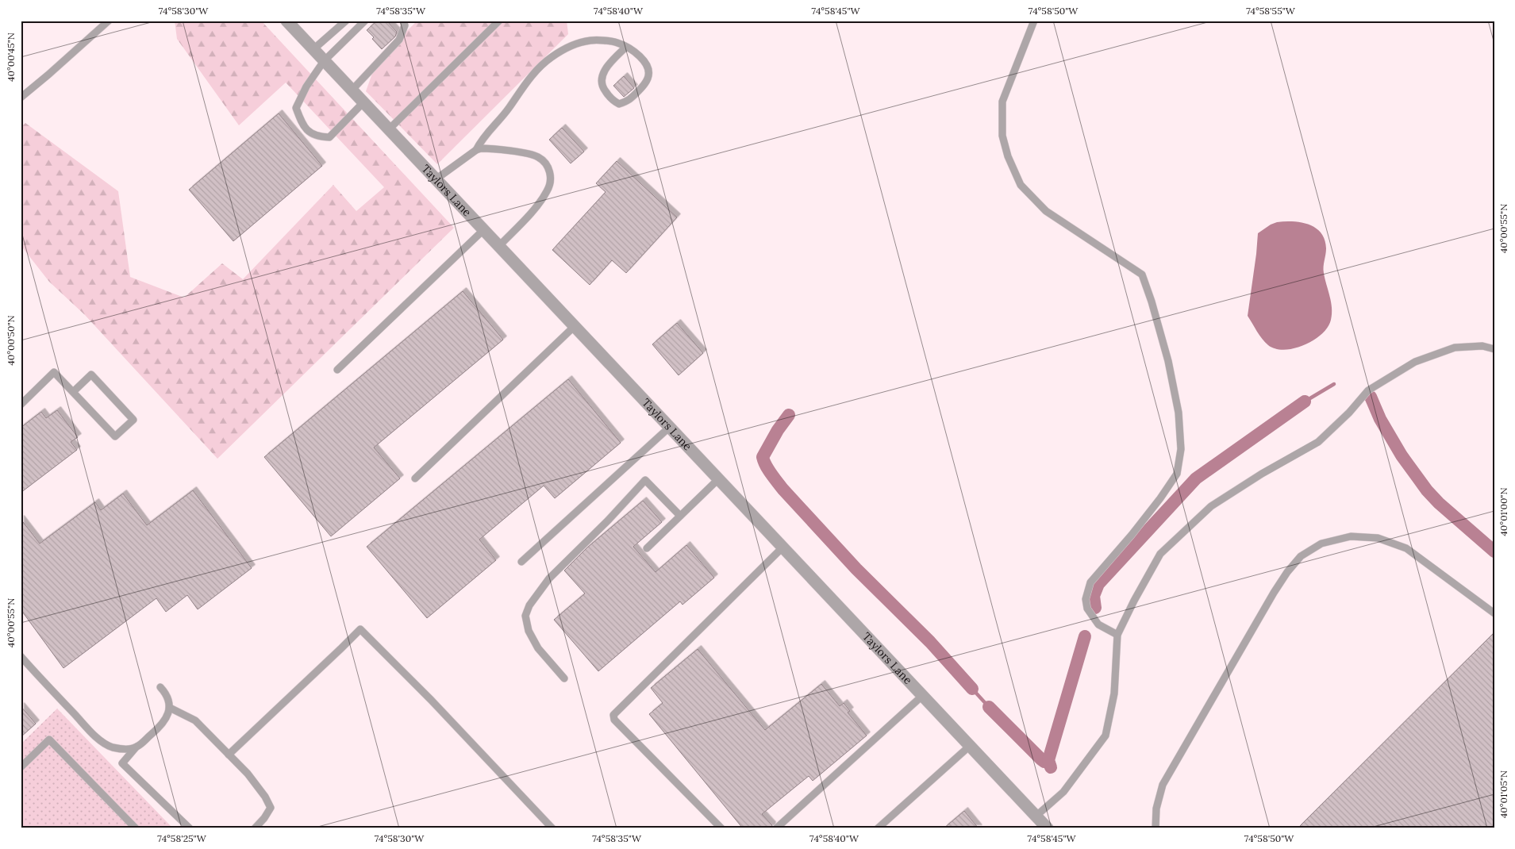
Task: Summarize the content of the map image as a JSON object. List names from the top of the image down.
{
  "streets": {
    "street": ["Taylors Lane"]
  },
  "coordinates": [
    "74°58'30\"W",
    "74°58'35\"W",
    "74°58'40\"W",
    "74°58'45\"W",
    "74°58'50\"W",
    "74°58'55\"W",
    "40°00'45\"N",
    "40°00'55\"N",
    "40°00'50\"N",
    "40°01'00\"N",
    "40°01'05\"N",
    "74°58'25\"W"
  ]
}
